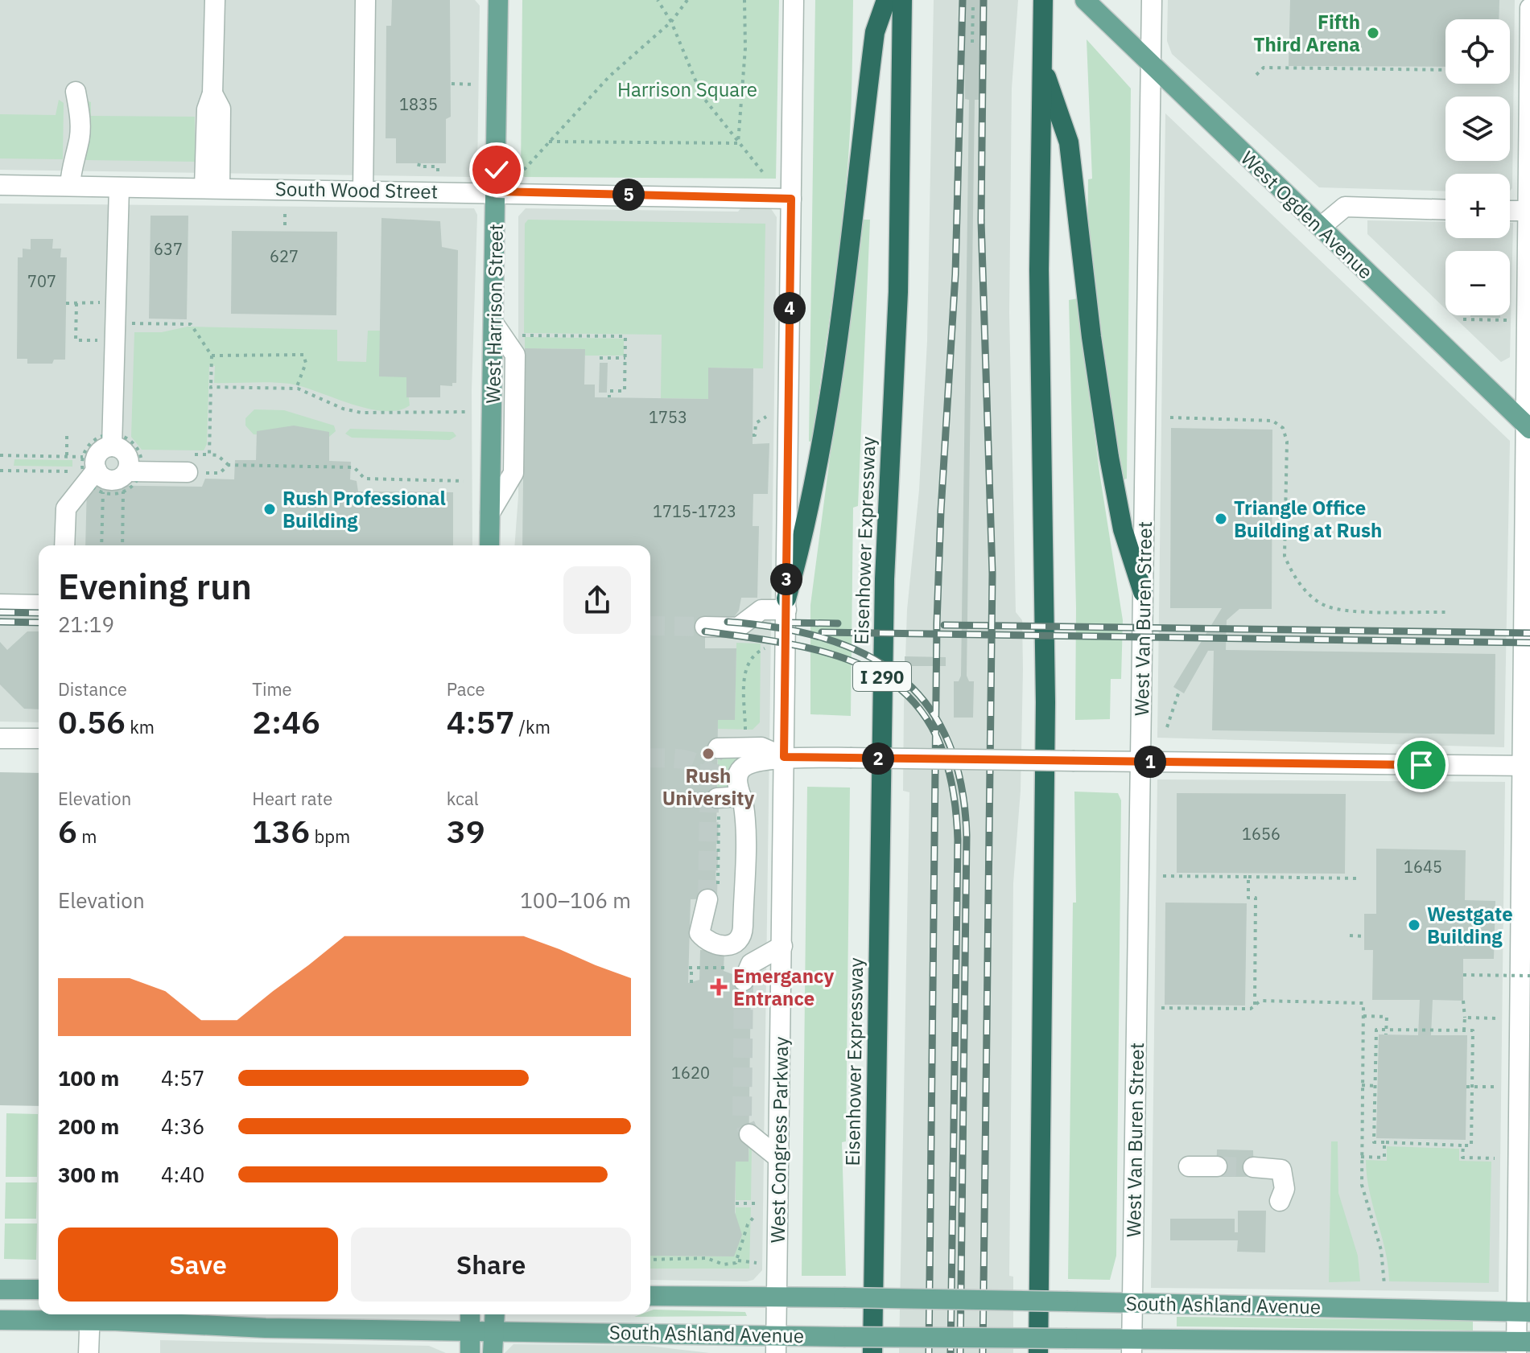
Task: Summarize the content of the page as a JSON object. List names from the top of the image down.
{
  "streets": {
    "highway": ["Eisenhower Expressway", "I 290"],
    "main road": ["West Ogden Avenue", "West Harrison Street", "South Ashland Avenue"],
    "street": ["South Wood Street", "West Van Buren Street", "West Congress Parkway"]
  },
  "crossings": [
    ["South Wood Street", "West Harrison Street"],
    ["South Wood Street", "West Congress Parkway"],
    ["West Ogden Avenue", "West Van Buren Street"],
    ["West Van Buren Street", "South Ashland Avenue"],
    ["West Congress Parkway", "South Ashland Avenue"]
  ],
  "parks": ["Harrison Square"],
  "places": {
    "other": [
      "Fifth Third Arena",
      "Rush Professional Building",
      "Triangle Office Building at Rush",
      "Rush University",
      "Westgate Building"
    ],
    "health": ["Emergancy Entrance"]
  },
  "house_numbers": [
    "1835",
    "637",
    "627",
    "707",
    "1753",
    "1715-1723",
    "1656",
    "1645",
    "1620"
  ],
  "page": {
    "map_buttons": ["+", "−"],
    "pins": [
      "5",
      "4",
      "3",
      "2",
      "1"
    ],
    "heading": ["Evening run", "21:19"],
    "stats": [
      ["Distance", "0.56 km"],
      ["Time", "2:46"],
      ["Pace", "4:57 /km"],
      ["Elevation", "6 m"],
      ["Heart rate", "136 bpm"],
      ["kcal", "39"]
    ],
    "chart": ["Elevation", "100–106 m"],
    "list": [
      {
        "name": "100 m",
        "note": "4:57"
      },
      {
        "name": "200 m",
        "note": "4:36"
      },
      {
        "name": "300 m",
        "note": "4:40"
      }
    ],
    "buttons": ["Save", "Share"]
  }
}
